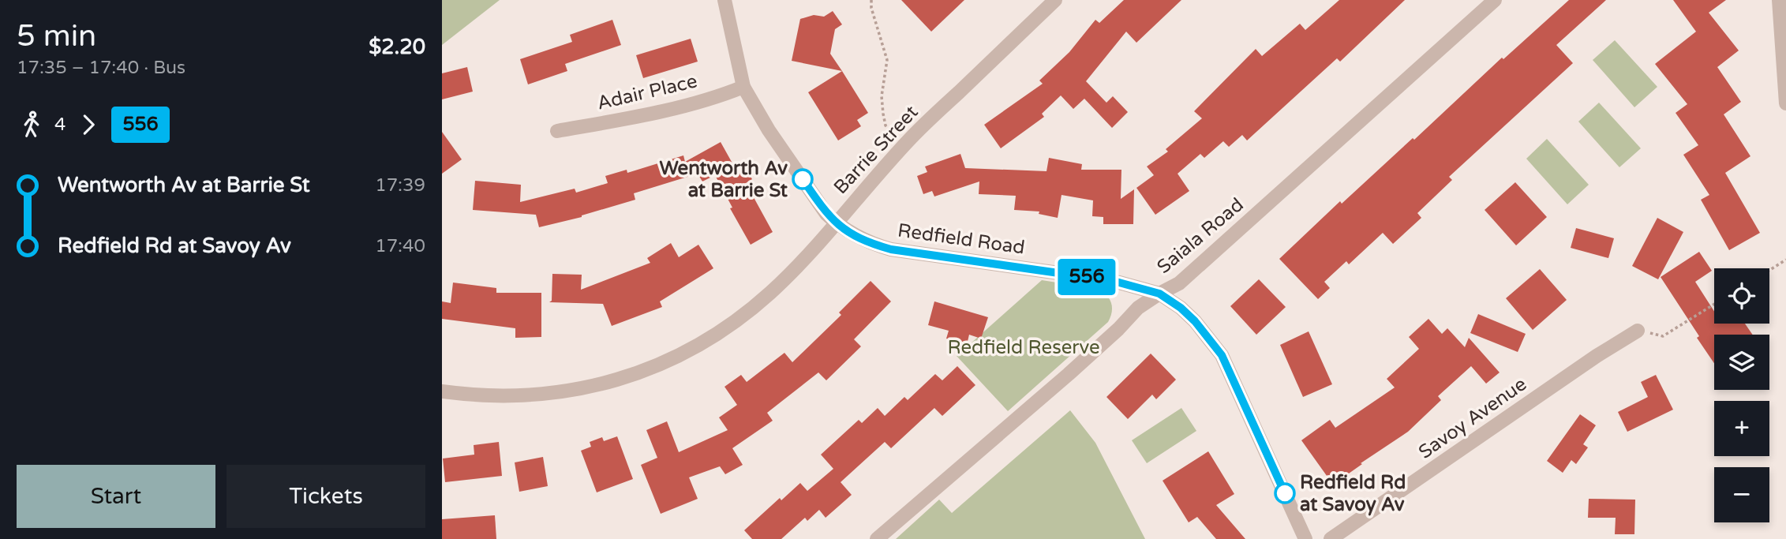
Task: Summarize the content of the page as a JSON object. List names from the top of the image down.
{
  "streets": {
    "street": [
      "Adair Place",
      "Barrie Street",
      "Saiala Road",
      "Redfield Road",
      "Savoy Avenue"
    ]
  },
  "crossings": [
    ["Adair Place", "Redfield Road"],
    ["Barrie Street", "Redfield Road"],
    ["Saiala Road", "Redfield Road"]
  ],
  "parks": ["Redfield Reserve"],
  "places": ["Wentworth Av at Barrie St", "Redfield Rd at Savoy Av"],
  "lines": ["bus line 556"],
  "page": {
    "heading": ["5 min", "17:35 – 17:40 · Bus", "$2.20"],
    "on_map": "556",
    "legs": ["4", "556"],
    "list": [
      {
        "name": "Wentworth Av at Barrie St",
        "value": "17:39"
      },
      {
        "name": "Redfield Rd at Savoy Av",
        "value": "17:40"
      }
    ],
    "map_buttons": ["+", "−"],
    "buttons": ["Start", "Tickets"]
  }
}
